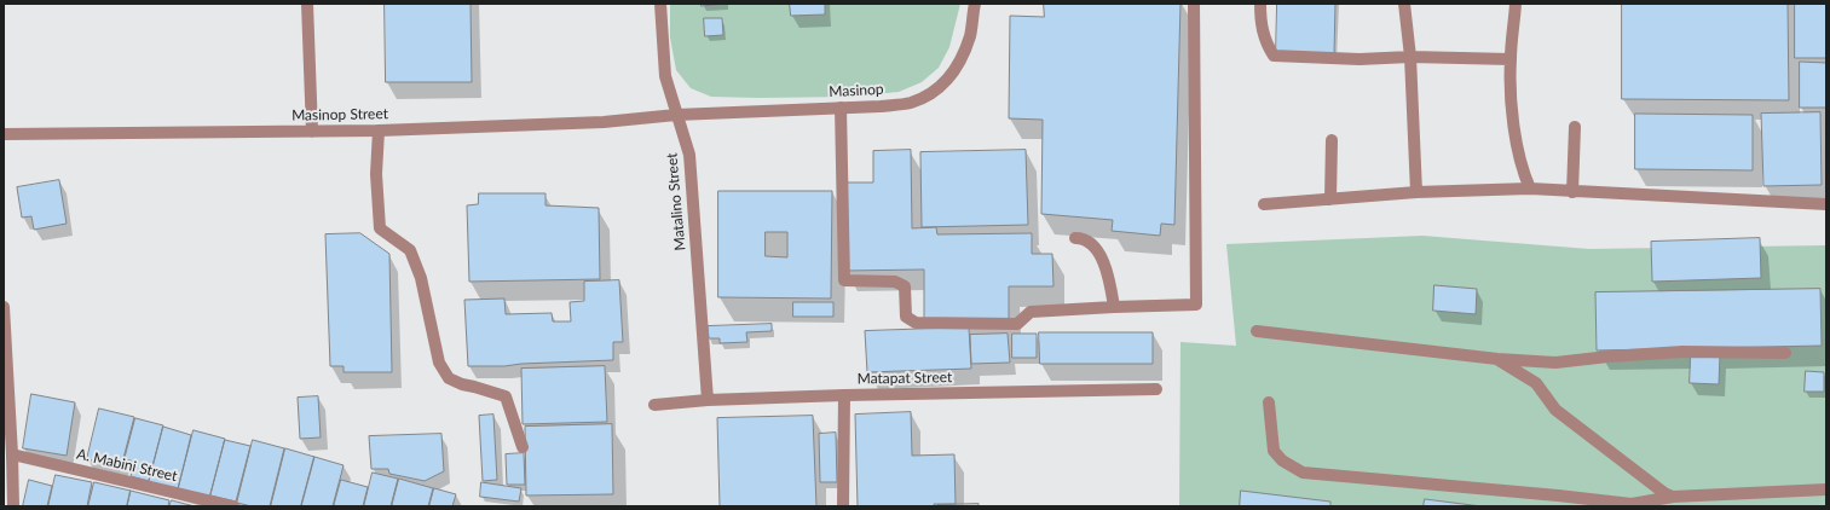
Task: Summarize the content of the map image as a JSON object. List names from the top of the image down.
{
  "streets": {
    "street": [
      "Masinop",
      "Masinop Street",
      "Matalino Street",
      "Matapat Street",
      "A. Mabini Street"
    ]
  },
  "crossings": [
    ["Masinop", "Masinop Street"],
    ["Masinop", "Matalino Street"],
    ["Masinop Street", "Matalino Street"],
    ["Matalino Street", "Matapat Street"]
  ]
}
